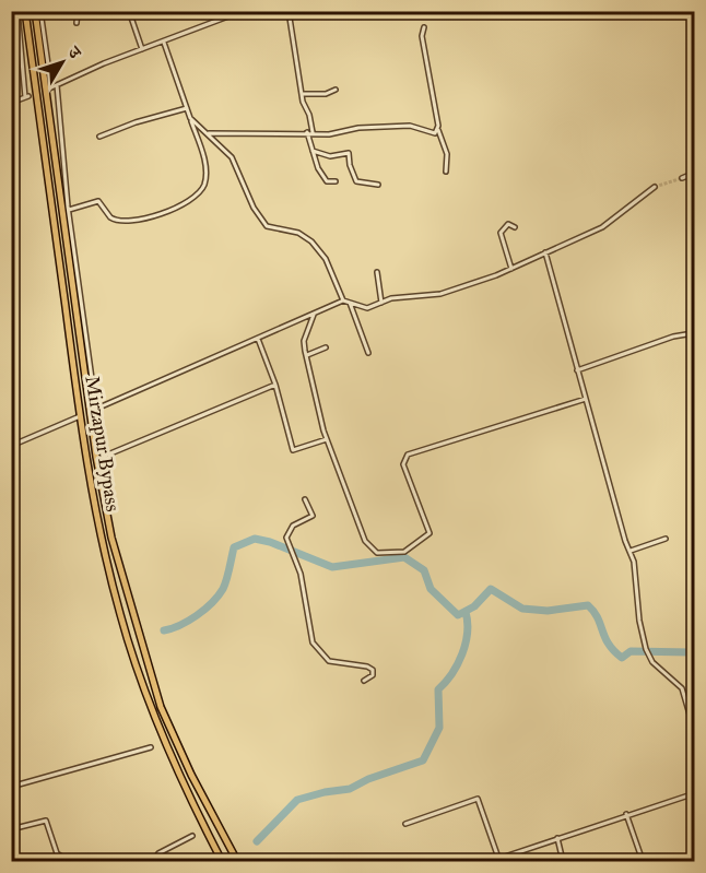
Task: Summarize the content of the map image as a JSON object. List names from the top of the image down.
{
  "streets": {
    "highway": ["Mirzapur Bypass"]
  },
  "north": "top right"
}
